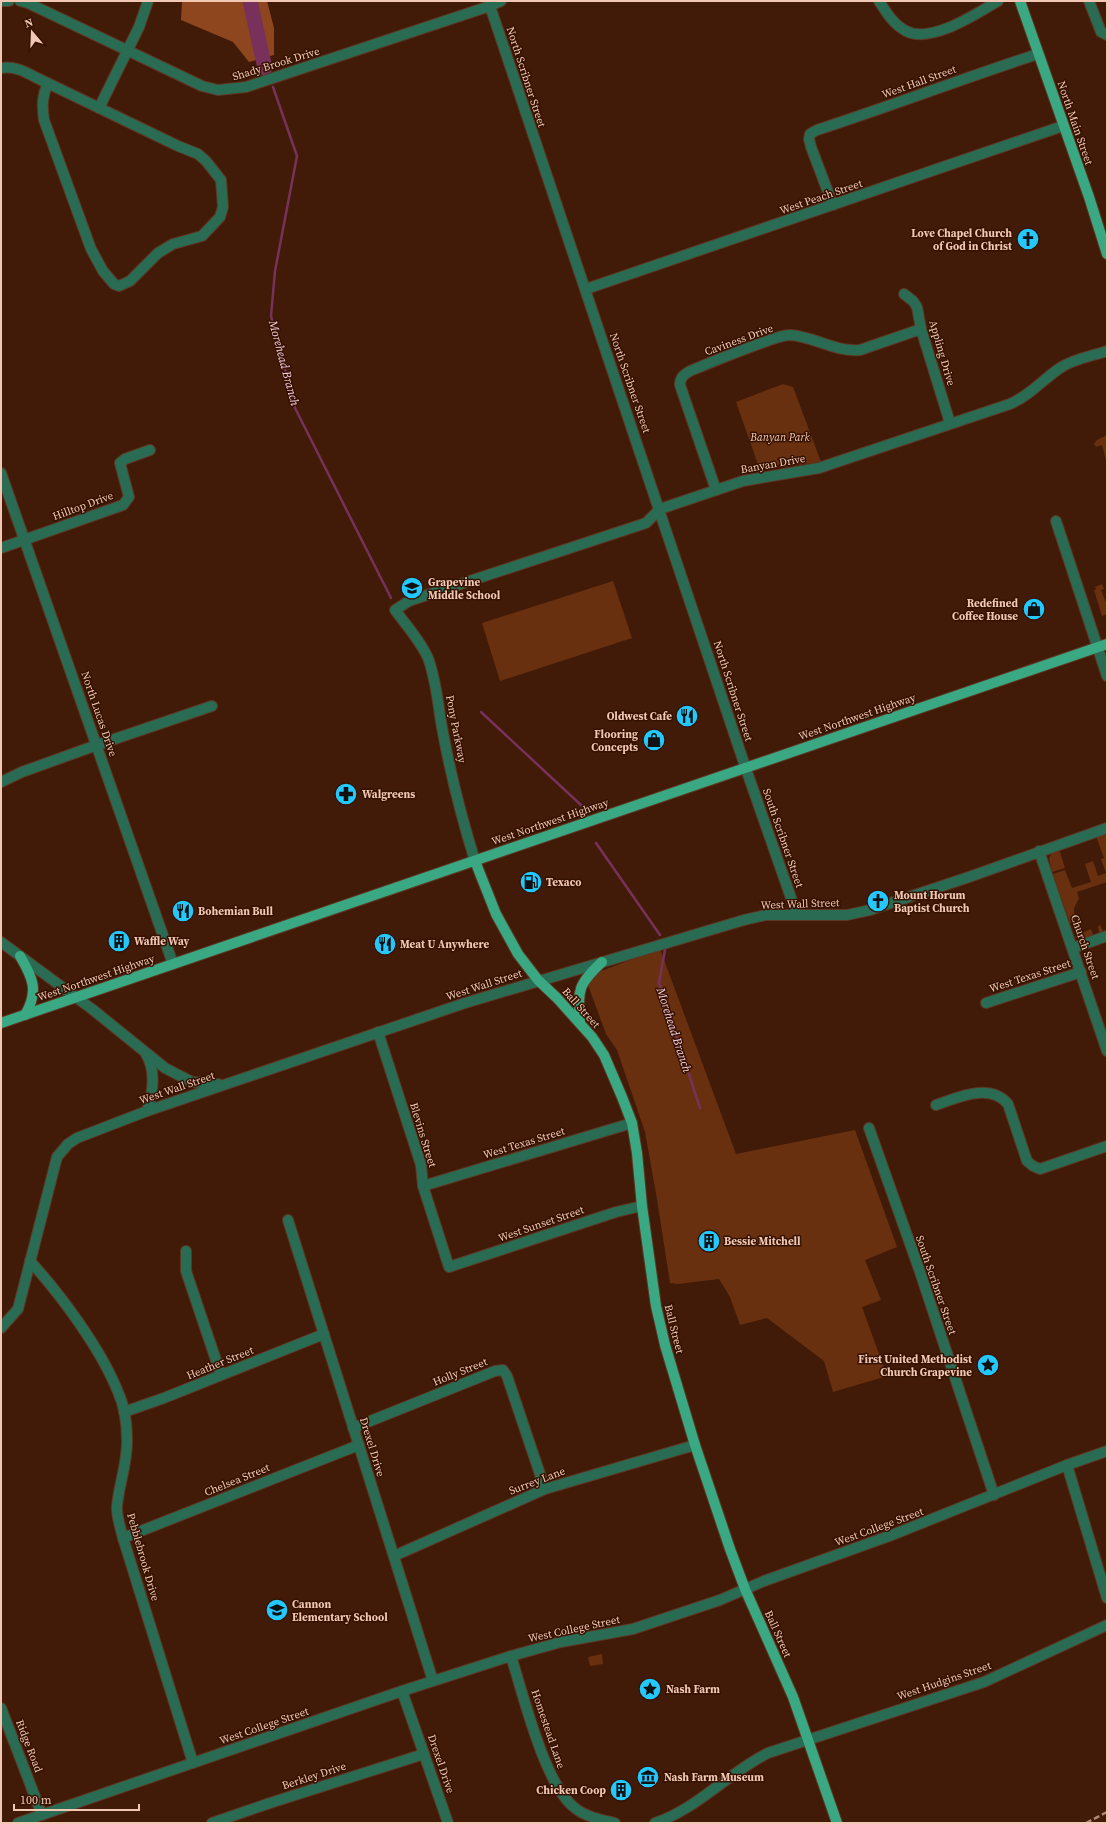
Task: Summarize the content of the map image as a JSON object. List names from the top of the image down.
{
  "streets": {
    "main road": ["North Main Street", "West Northwest Highway", "Ball Street"],
    "street": [
      "Shady Brook Drive",
      "North Scribner Street",
      "West Hall Street",
      "West Peach Street",
      "Caviness Drive",
      "Appling Drive",
      "Banyan Drive",
      "Hilltop Drive",
      "North Lucas Drive",
      "Pony Parkway",
      "South Scribner Street",
      "West Wall Street",
      "Church Street",
      "West Texas Street",
      "Blevins Street",
      "West Sunset Street",
      "Heather Street",
      "Holly Street",
      "Drexel Drive",
      "Chelsea Street",
      "Surrey Lane",
      "West College Street",
      "Pebblebrook Drive",
      "West Hudgins Street",
      "Homestead Lane",
      "Ridge Road",
      "Berkley Drive"
    ]
  },
  "crossings": [
    ["Shady Brook Drive", "North Scribner Street"],
    ["North Scribner Street", "West Peach Street"],
    ["North Scribner Street", "Banyan Drive"],
    ["North Scribner Street", "West Northwest Highway"],
    ["North Scribner Street", "South Scribner Street"],
    ["West Hall Street", "North Main Street"],
    ["West Hall Street", "West Peach Street"],
    ["North Main Street", "West Peach Street"],
    ["Caviness Drive", "Appling Drive"],
    ["Caviness Drive", "Banyan Drive"],
    ["Appling Drive", "Banyan Drive"],
    ["Banyan Drive", "Pony Parkway"],
    ["Hilltop Drive", "North Lucas Drive"],
    ["North Lucas Drive", "West Northwest Highway"],
    ["West Northwest Highway", "Pony Parkway"],
    ["West Northwest Highway", "South Scribner Street"],
    ["West Northwest Highway", "Ball Street"],
    ["Pony Parkway", "Ball Street"],
    ["South Scribner Street", "West Wall Street"],
    ["South Scribner Street", "West College Street"],
    ["West Wall Street", "Church Street"],
    ["West Wall Street", "Ball Street"],
    ["West Wall Street", "Blevins Street"],
    ["West Wall Street", "Pebblebrook Drive"],
    ["Church Street", "West Texas Street"],
    ["West Texas Street", "Ball Street"],
    ["West Texas Street", "Blevins Street"],
    ["Ball Street", "West Sunset Street"],
    ["Ball Street", "Surrey Lane"],
    ["Ball Street", "West College Street"],
    ["Ball Street", "West Hudgins Street"],
    ["Blevins Street", "West Sunset Street"],
    ["Heather Street", "Drexel Drive"],
    ["Heather Street", "Pebblebrook Drive"],
    ["Holly Street", "Drexel Drive"],
    ["Holly Street", "Surrey Lane"],
    ["Drexel Drive", "Chelsea Street"],
    ["Drexel Drive", "Surrey Lane"],
    ["Drexel Drive", "West College Street"],
    ["Drexel Drive", "Berkley Drive"],
    ["Chelsea Street", "Pebblebrook Drive"],
    ["West College Street", "Pebblebrook Drive"],
    ["West College Street", "Homestead Lane"],
    ["West College Street", "Ridge Road"]
  ],
  "water": ["Morehead Branch"],
  "parks": ["Banyan Park"],
  "places": {
    "church": ["Love Chapel Church of God in Christ", "Mount Horum Baptist Church"],
    "school or university": ["Grapevine Middle School", "Cannon Elementary School"],
    "shop": ["Redefined Coffee House", "Flooring Concepts"],
    "restaurant": ["Oldwest Cafe", "Bohemian Bull", "Meat U Anywhere"],
    "pharmacy": ["Walgreens"],
    "fuel station": ["Texaco"],
    "building": ["Waffle Way", "Bessie Mitchell", "Chicken Coop"],
    "place": ["First United Methodist Church Grapevine", "Nash Farm"],
    "museum": ["Nash Farm Museum"]
  },
  "scale_bar": "100 m",
  "north": "top"
}
